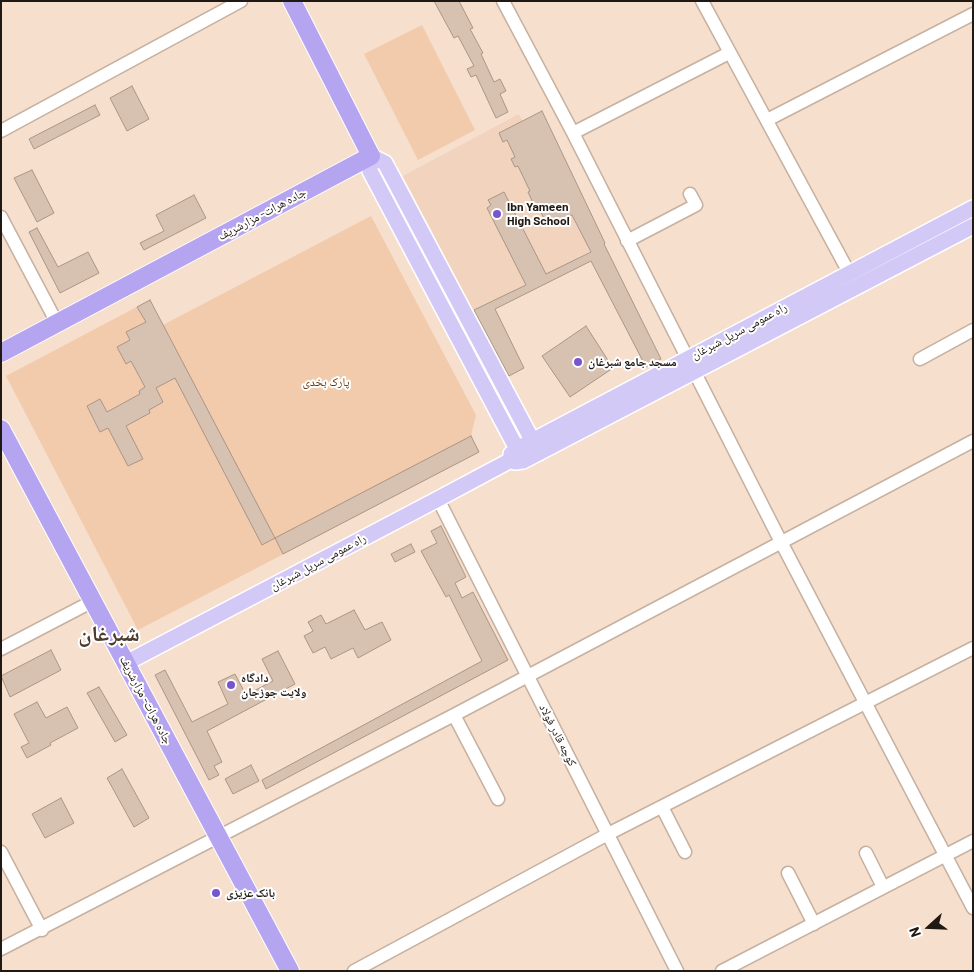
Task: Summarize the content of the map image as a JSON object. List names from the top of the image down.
{
  "streets": {
    "highway": ["جاده هرات- مزارشریف"],
    "main road": ["راه عمومی سرپل شبرغان"],
    "street": ["کوچه قادر فولاد"]
  },
  "crossings": [
    ["جاده هرات- مزارشریف", "راه عمومی سرپل شبرغان"],
    ["راه عمومی سرپل شبرغان", "کوچه قادر فولاد"]
  ],
  "districts": ["شبرغان"],
  "parks": ["پارک بخدی"],
  "places": [
    "Ibn Yameen High School",
    "مسجد جامع شبرغان",
    "دادگاه ولایت جوزجان",
    "بانک عزیزی"
  ],
  "north": "left"
}
